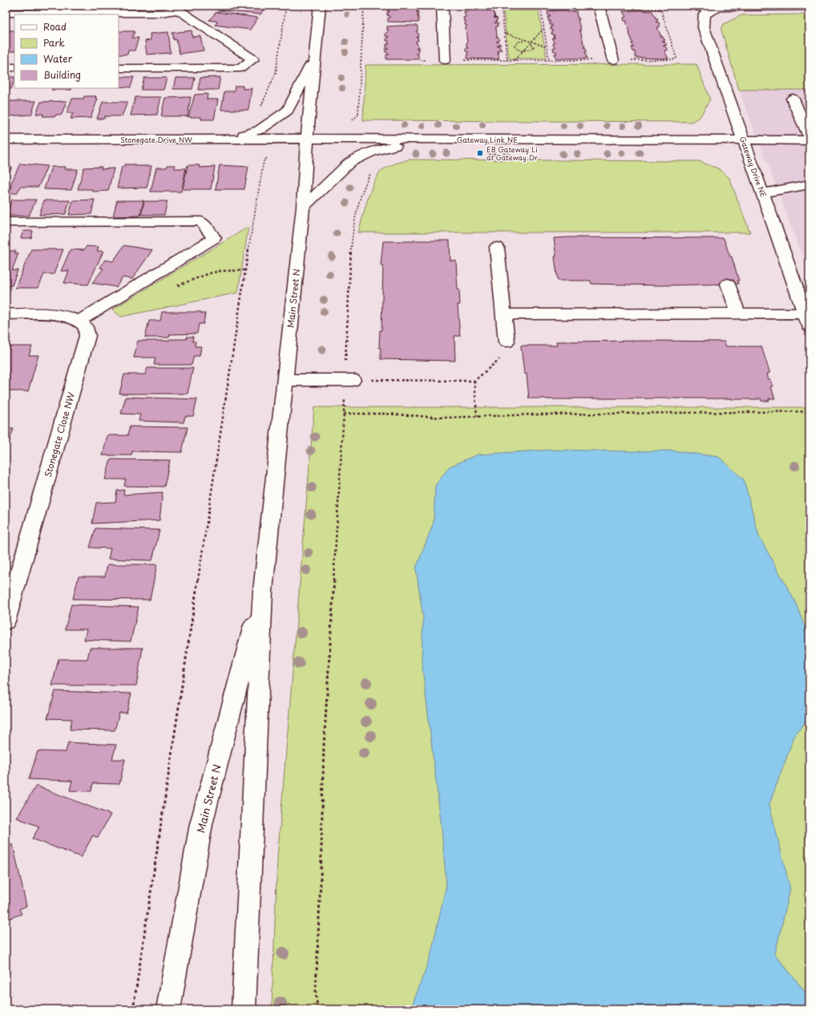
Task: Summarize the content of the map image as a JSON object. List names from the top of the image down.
{
  "streets": {
    "street": [
      "Stonegate Drive NW",
      "Gateway Link NE",
      "Gateway Drive NE",
      "Main Street N",
      "Stonegate Close NW"
    ]
  },
  "crossings": [
    ["Stonegate Drive NW", "Gateway Link NE"],
    ["Stonegate Drive NW", "Main Street N"],
    ["Gateway Link NE", "Gateway Drive NE"],
    ["Gateway Link NE", "Main Street N"]
  ],
  "places": {
    "transit": ["EB Gateway Li at Gateway Dr"]
  },
  "legend": [
    "Road",
    "Park",
    "Water",
    "Building"
  ]
}
